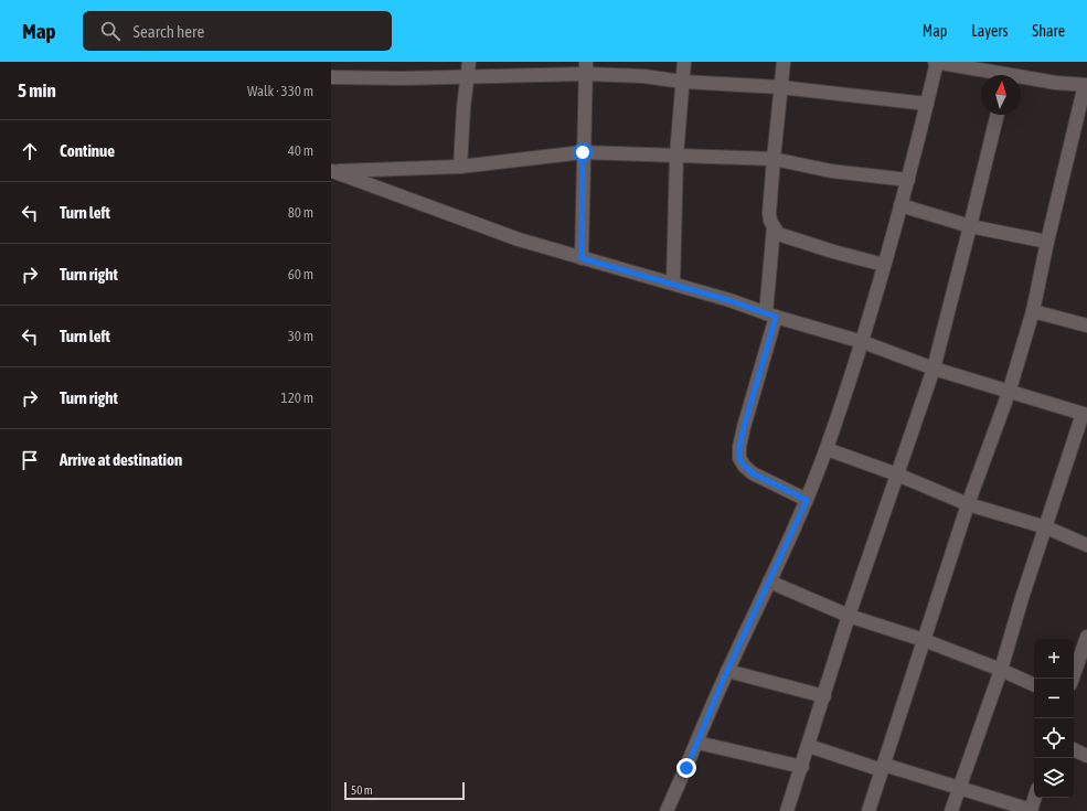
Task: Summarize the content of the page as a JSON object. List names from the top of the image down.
{
  "scale_bar": "50 m",
  "north": "top",
  "page": {
    "header": "Map",
    "search": "Search here",
    "nav": ["Map", "Layers", "Share"],
    "heading": ["5 min", "Walk · 330 m"],
    "list": [
      ["Continue", "40 m"],
      ["Turn left", "80 m"],
      ["Turn right", "60 m"],
      ["Turn left", "30 m"],
      ["Turn right", "120 m"],
      "Arrive at destination"
    ],
    "map_buttons": ["+", "−"],
    "scale": "50 m"
  }
}
